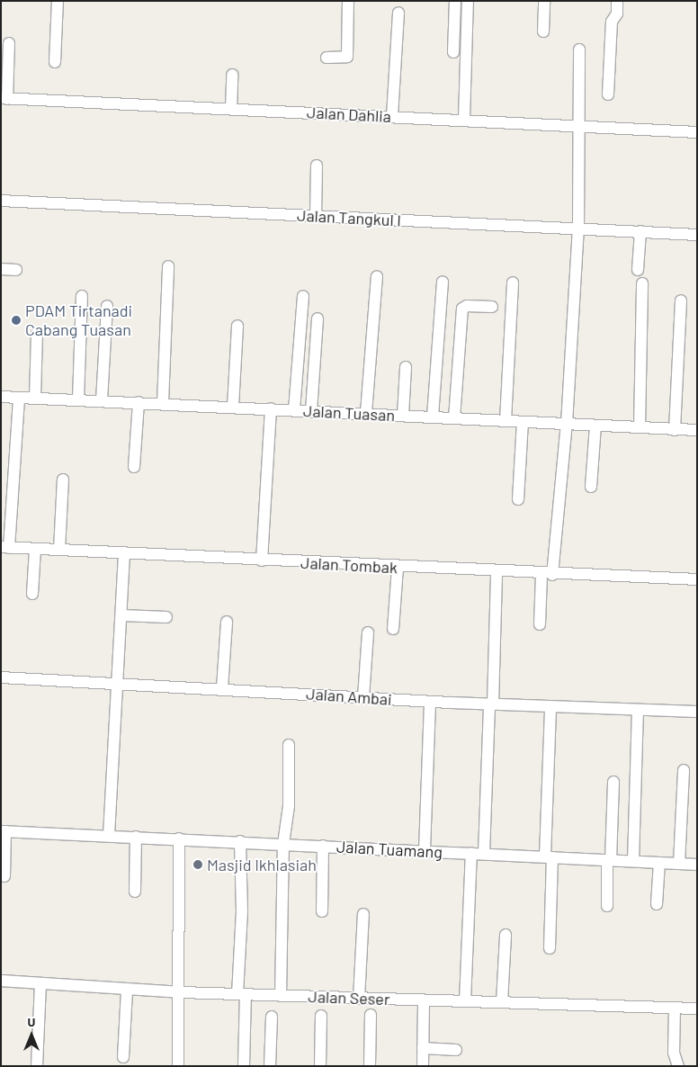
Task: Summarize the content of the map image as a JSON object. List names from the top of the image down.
{
  "streets": {
    "street": [
      "Jalan Dahlia",
      "Jalan Tangkul I",
      "Jalan Tuasan",
      "Jalan Tombak",
      "Jalan Ambai",
      "Jalan Tuamang",
      "Jalan Seser"
    ]
  },
  "places": ["PDAM Tirtanadi Cabang Tuasan", "Masjid Ikhlasiah"],
  "north": "top"
}
